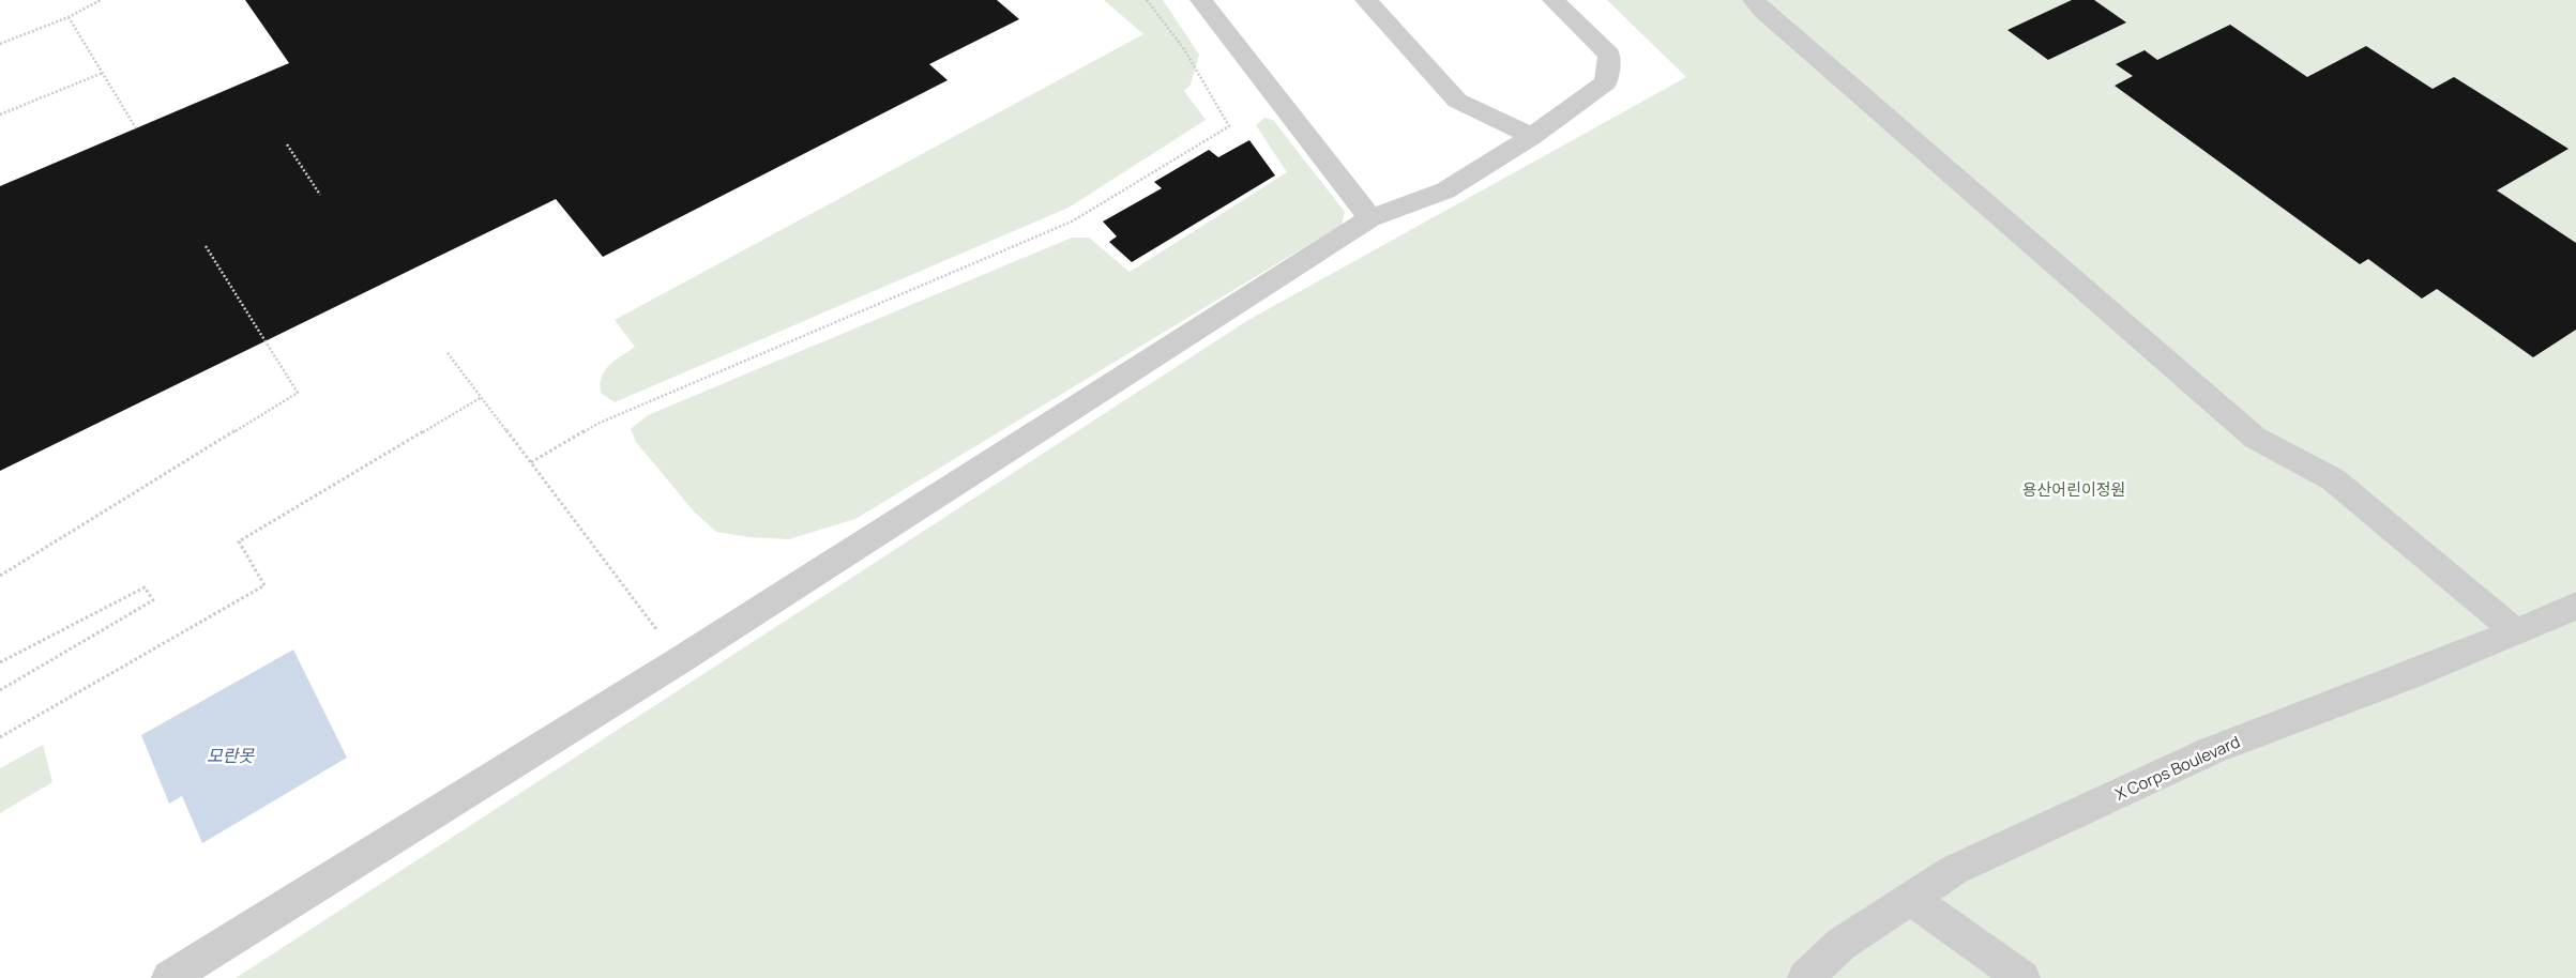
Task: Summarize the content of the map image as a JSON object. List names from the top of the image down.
{
  "streets": {
    "lane": ["X Corps Boulevard"]
  },
  "water": ["모란못"],
  "parks": ["용산어린이정원"]
}
